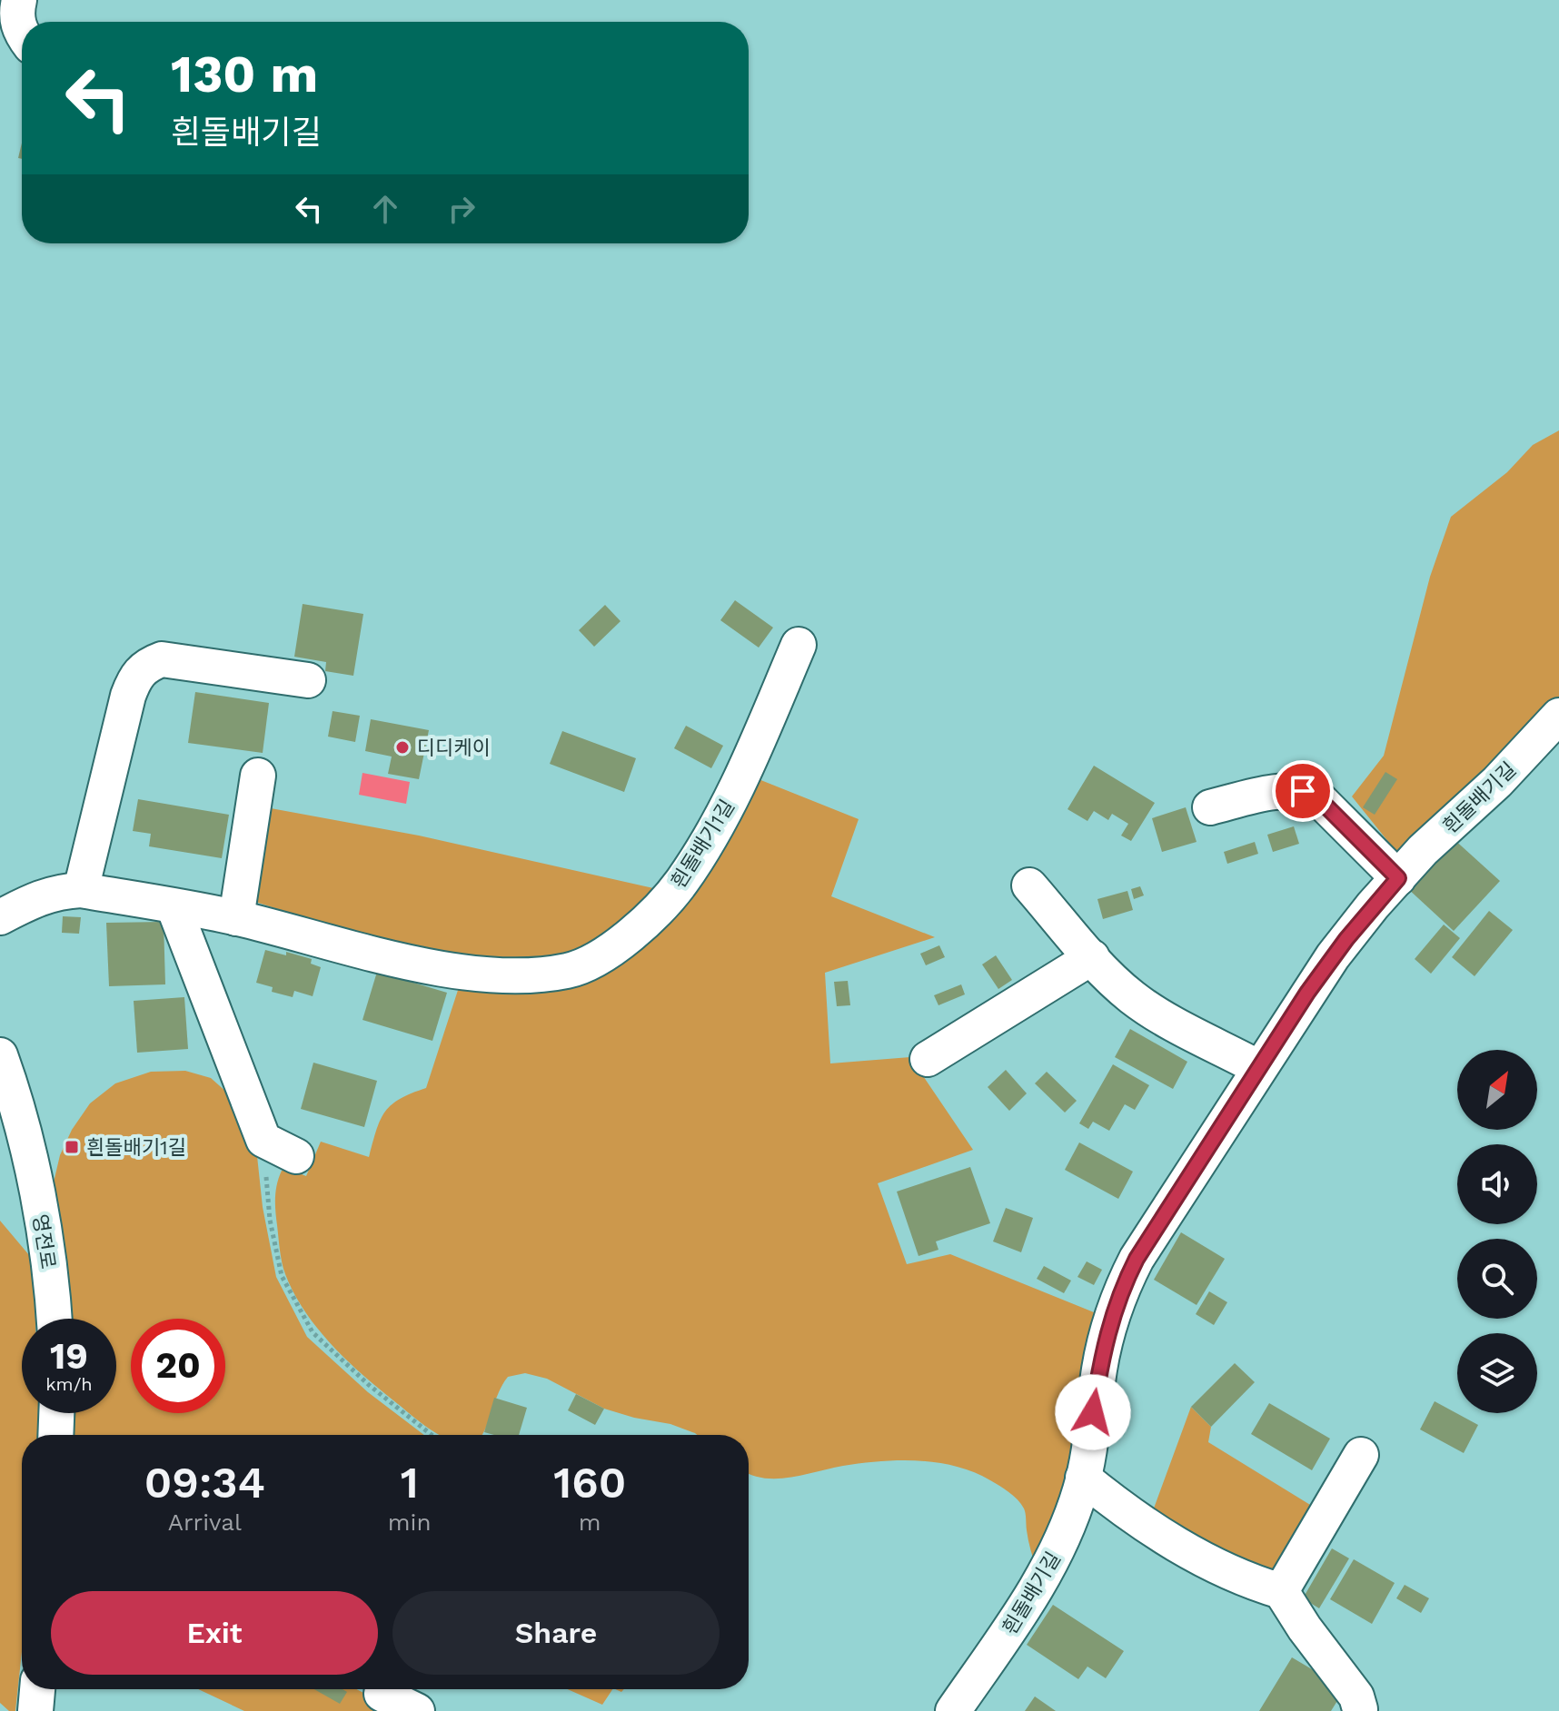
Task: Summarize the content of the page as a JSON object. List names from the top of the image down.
{
  "streets": {
    "street": ["흰돌배기길", "흰돌배기1길", "영전로"]
  },
  "places": {
    "other": ["디디케이"],
    "transit": ["흰돌배기1길"]
  },
  "north": "top right",
  "page": {
    "turn": ["130 m", "흰돌배기길"],
    "speed": "19 km/h",
    "limit": "20",
    "eta": [
      "09:34",
      "Arrival",
      "1",
      "min",
      "160",
      "m"
    ],
    "buttons": ["Exit", "Share"]
  }
}
